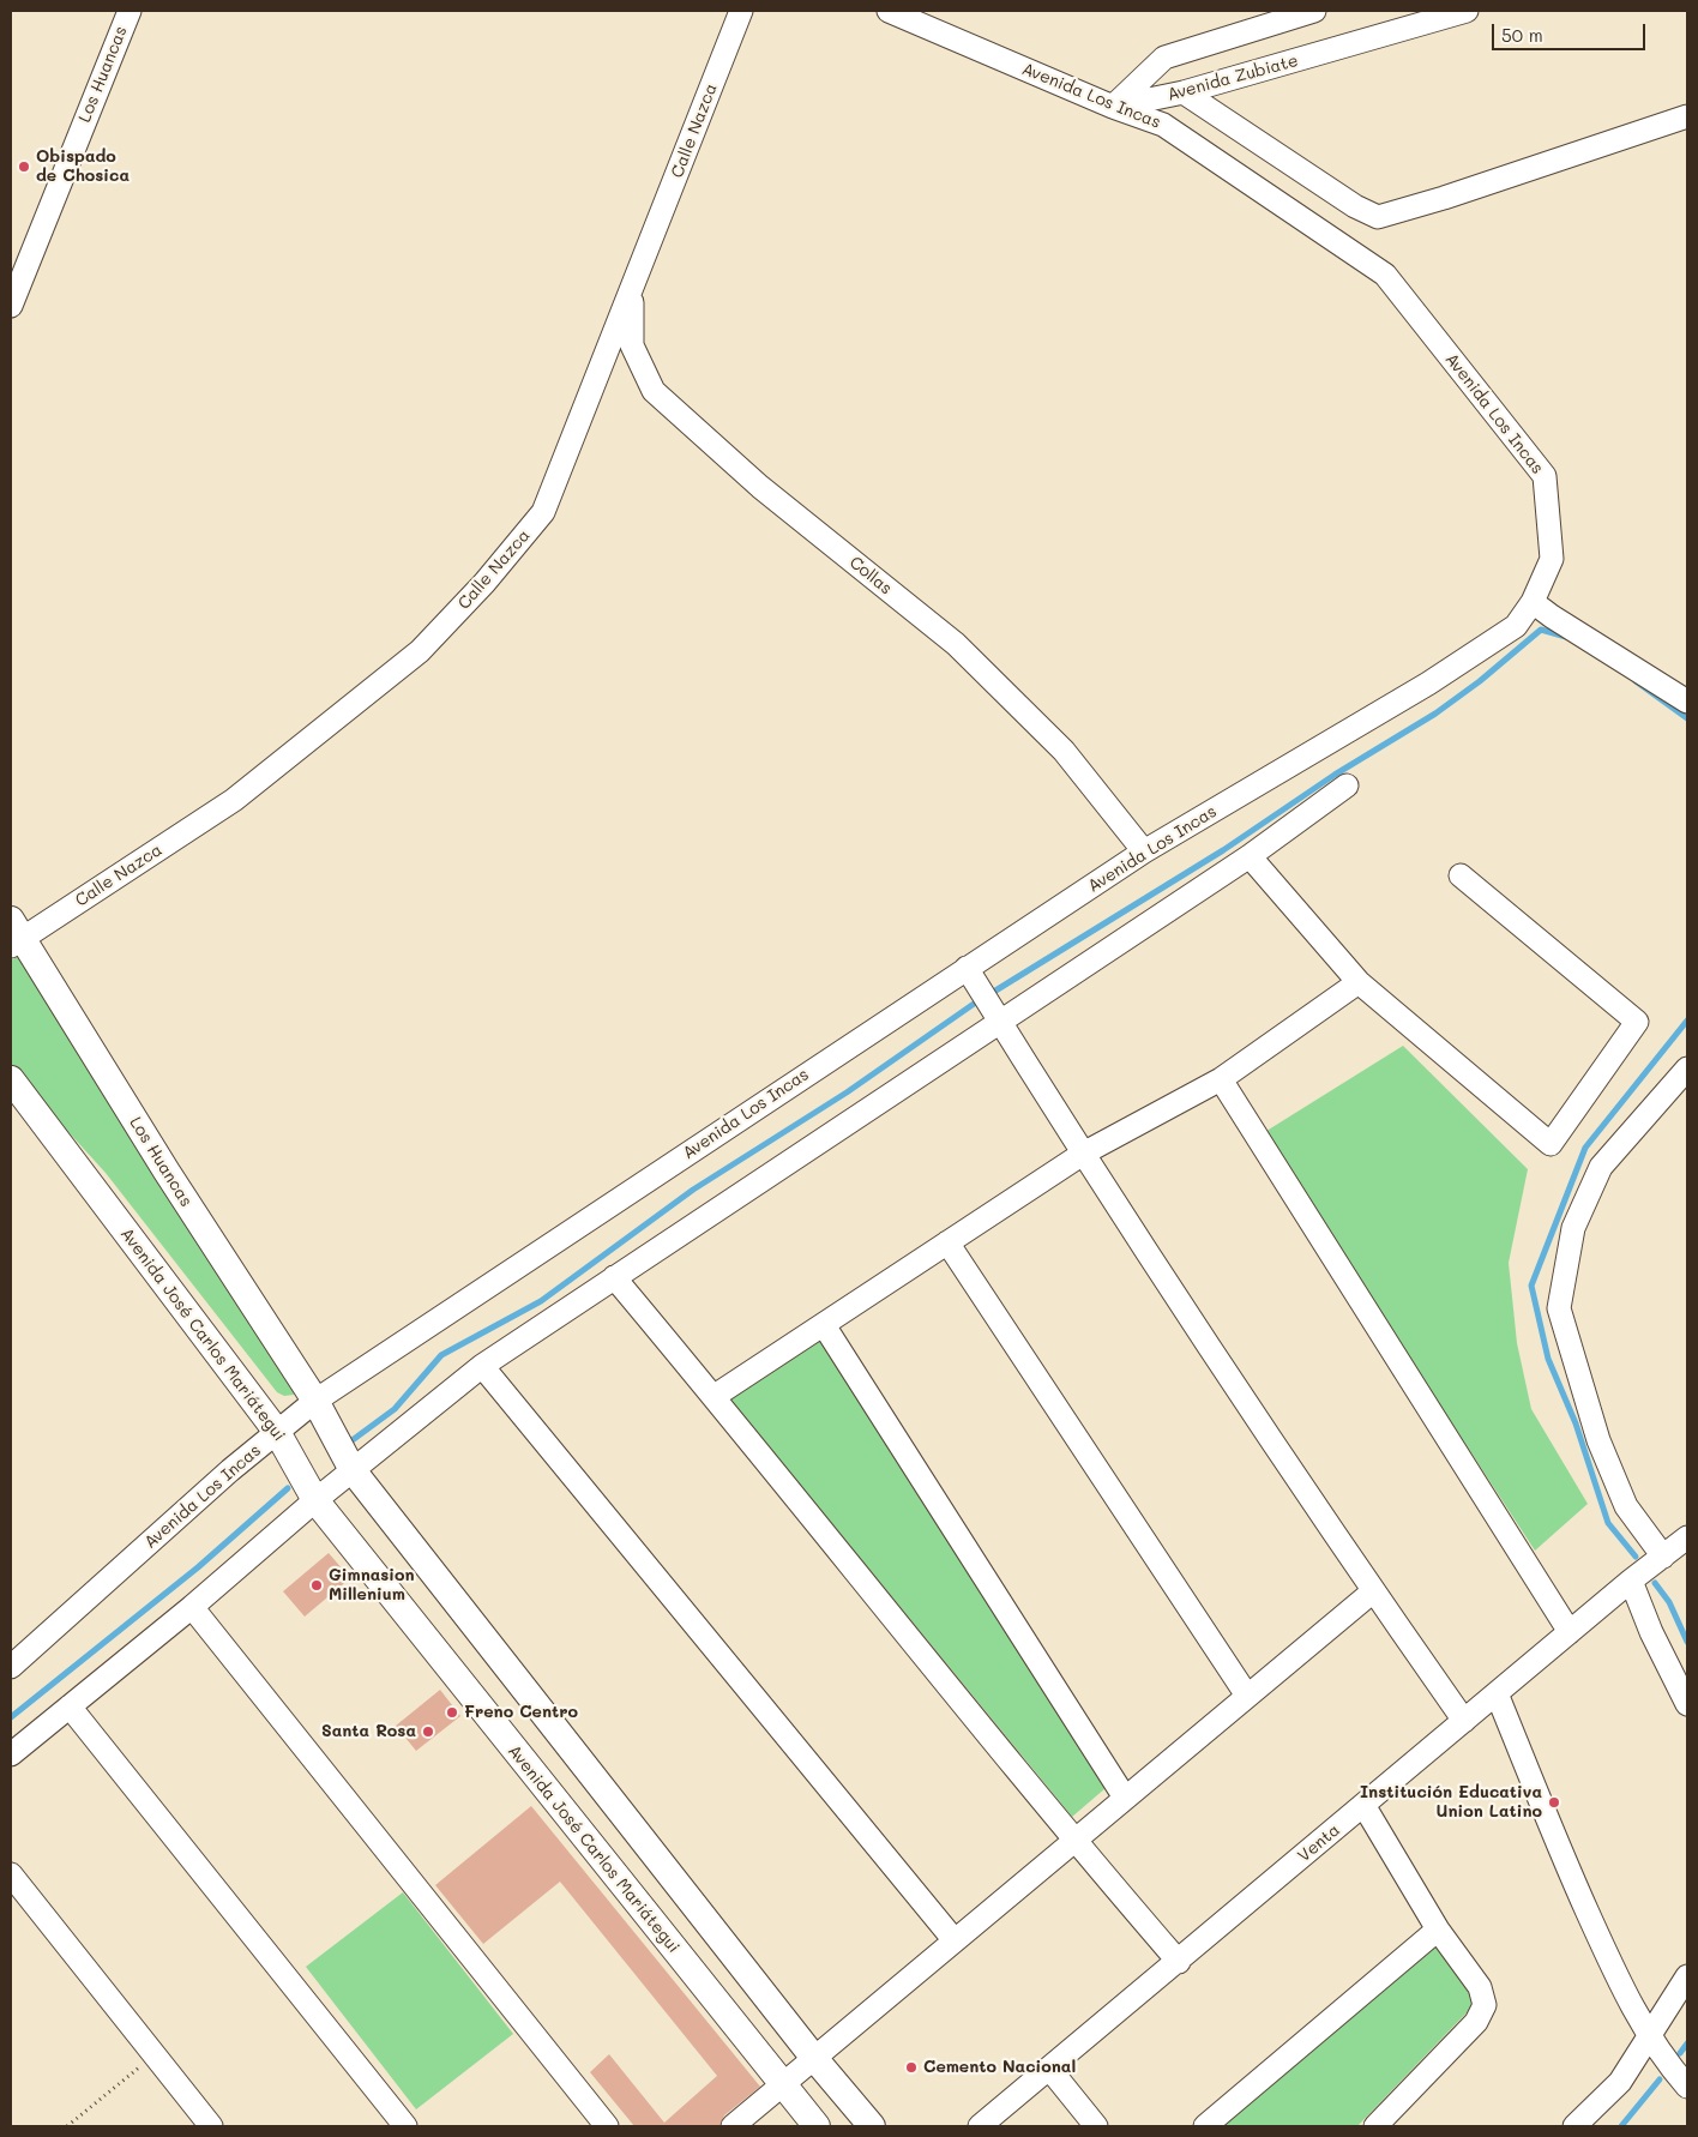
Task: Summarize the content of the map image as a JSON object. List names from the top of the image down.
{
  "streets": {
    "main road": ["Los Huancas", "Avenida José Carlos Mariátegui"],
    "street": [
      "Avenida Zubiate",
      "Avenida Los Incas",
      "Calle Nazca",
      "Collas",
      "Venta"
    ]
  },
  "crossings": [
    ["Los Huancas", "Avenida Los Incas"],
    ["Los Huancas", "Calle Nazca"],
    ["Avenida Zubiate", "Avenida Los Incas"],
    ["Avenida Los Incas", "Collas"],
    ["Avenida Los Incas", "Avenida José Carlos Mariátegui"],
    ["Calle Nazca", "Collas"]
  ],
  "places": [
    "Obispado de Chosica",
    "Gimnasion Millenium",
    "Freno Centro",
    "Santa Rosa",
    "Institución Educativa Union Latino",
    "Cemento Nacional"
  ],
  "scale_bar": "50 m"
}
